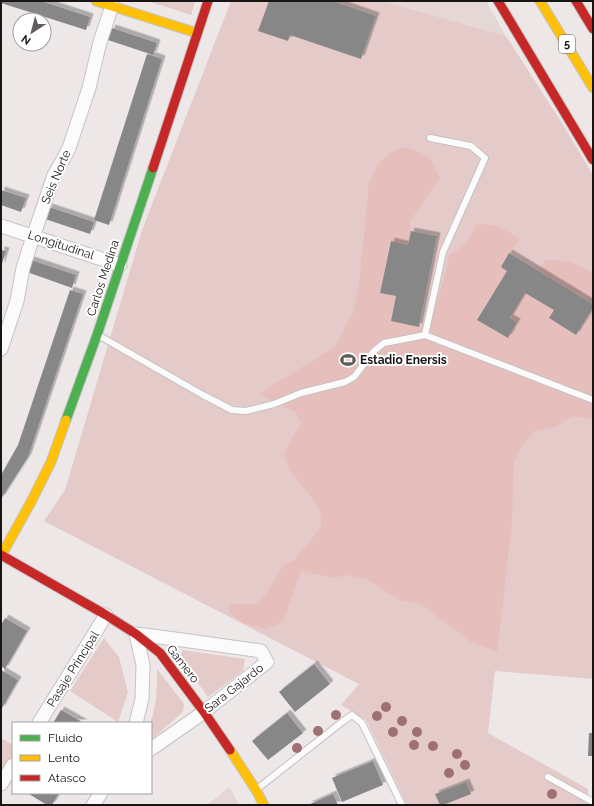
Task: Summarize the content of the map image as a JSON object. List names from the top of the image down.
{
  "streets": {
    "main road": ["5", "Carlos Medina", "Gamero"],
    "street": [
      "Seis Norte",
      "Longitudinal",
      "Pasaje Principal",
      "Sara Gajardo"
    ]
  },
  "crossings": [
    ["Seis Norte", "Longitudinal"],
    ["Longitudinal", "Carlos Medina"],
    ["Carlos Medina", "Gamero"],
    ["Gamero", "Pasaje Principal"],
    ["Gamero", "Sara Gajardo"]
  ],
  "places": {
    "sports": ["Estadio Enersis"]
  },
  "legend": ["Fluido", "Lento", "Atasco"],
  "north": "bottom left"
}
